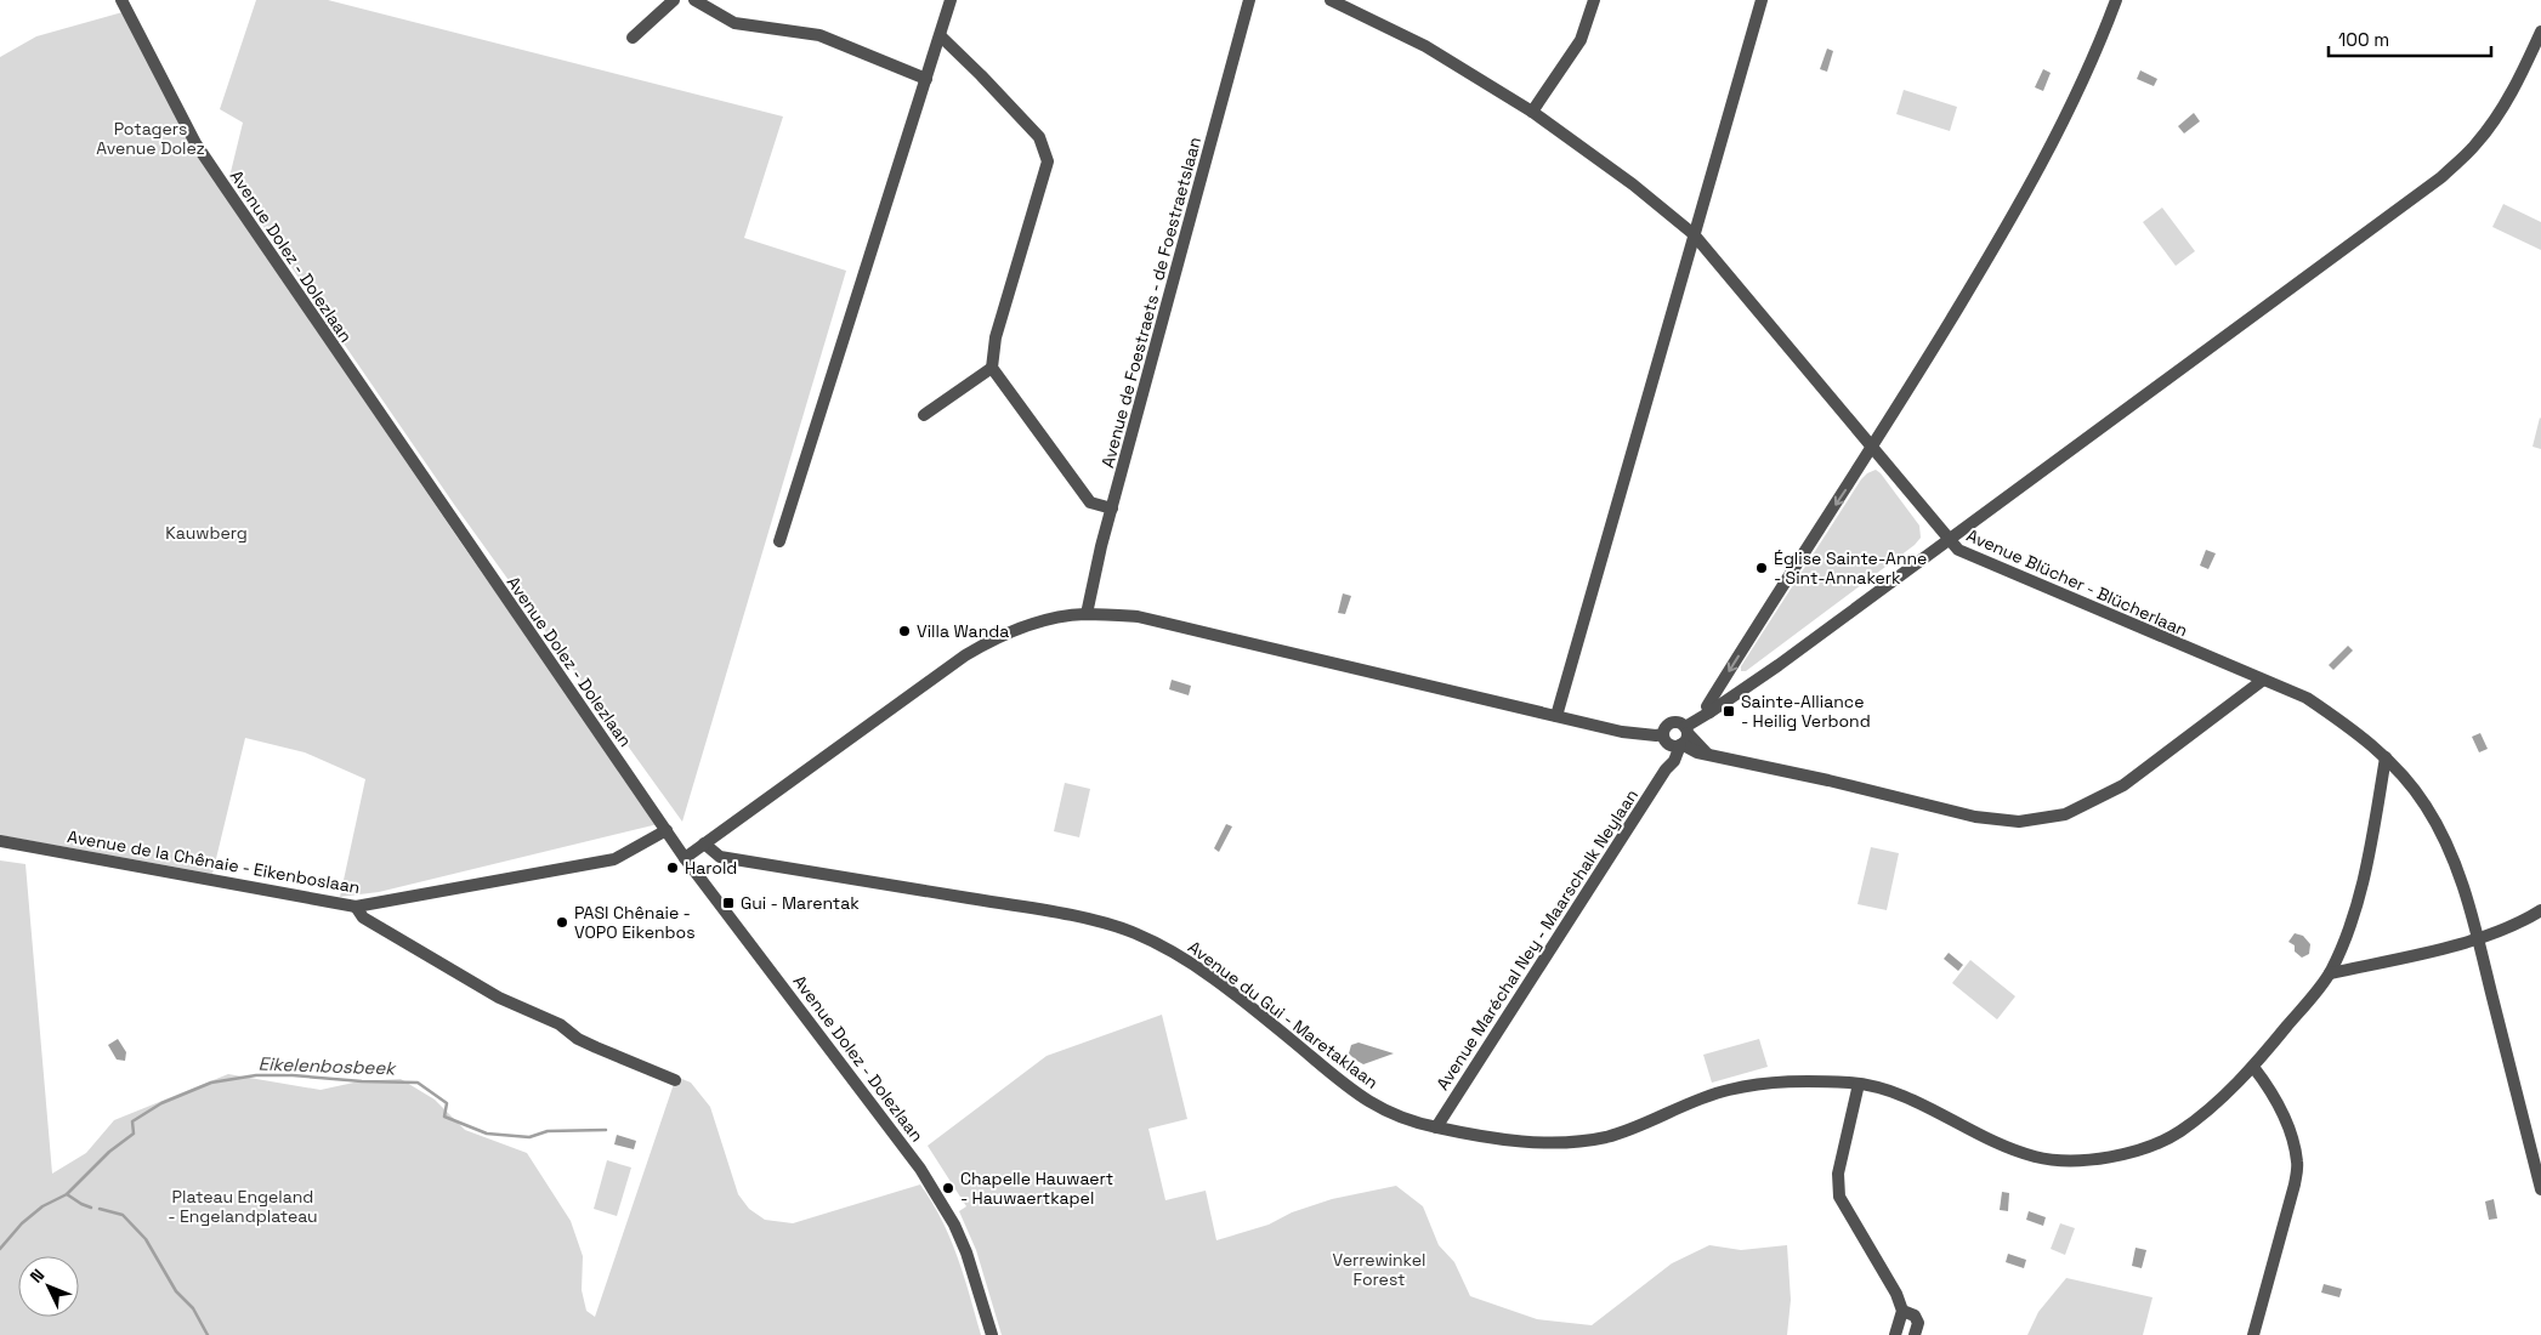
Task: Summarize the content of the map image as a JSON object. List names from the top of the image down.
{
  "streets": {
    "street": [
      "Avenue Dolez - Dolezlaan",
      "Avenue de Foestraets - de Foestraetslaan",
      "Avenue Blücher - Blücherlaan",
      "Avenue de la Chênaie - Eikenboslaan",
      "Avenue Maréchal Ney - Maarschalk Neylaan",
      "Avenue du Gui - Maretaklaan"
    ]
  },
  "crossings": [
    ["Avenue Dolez - Dolezlaan", "Avenue de la Chênaie - Eikenboslaan"],
    ["Avenue Blücher - Blücherlaan", "Avenue du Gui - Maretaklaan"],
    ["Avenue Maréchal Ney - Maarschalk Neylaan", "Avenue du Gui - Maretaklaan"]
  ],
  "water": ["Eikelenbosbeek"],
  "parks": [
    "Potagers Avenue Dolez",
    "Kauwberg",
    "Plateau Engeland - Engelandplateau",
    "Verrewinkel Forest"
  ],
  "places": {
    "other": [
      "Église Sainte-Anne - Sint-Annakerk",
      "Villa Wanda",
      "Harold",
      "PASI Chênaie - VOPO Eikenbos",
      "Chapelle Hauwaert - Hauwaertkapel"
    ],
    "transit": ["Sainte-Alliance - Heilig Verbond", "Gui - Marentak"]
  },
  "scale_bar": "100 m",
  "north": "top left"
}
